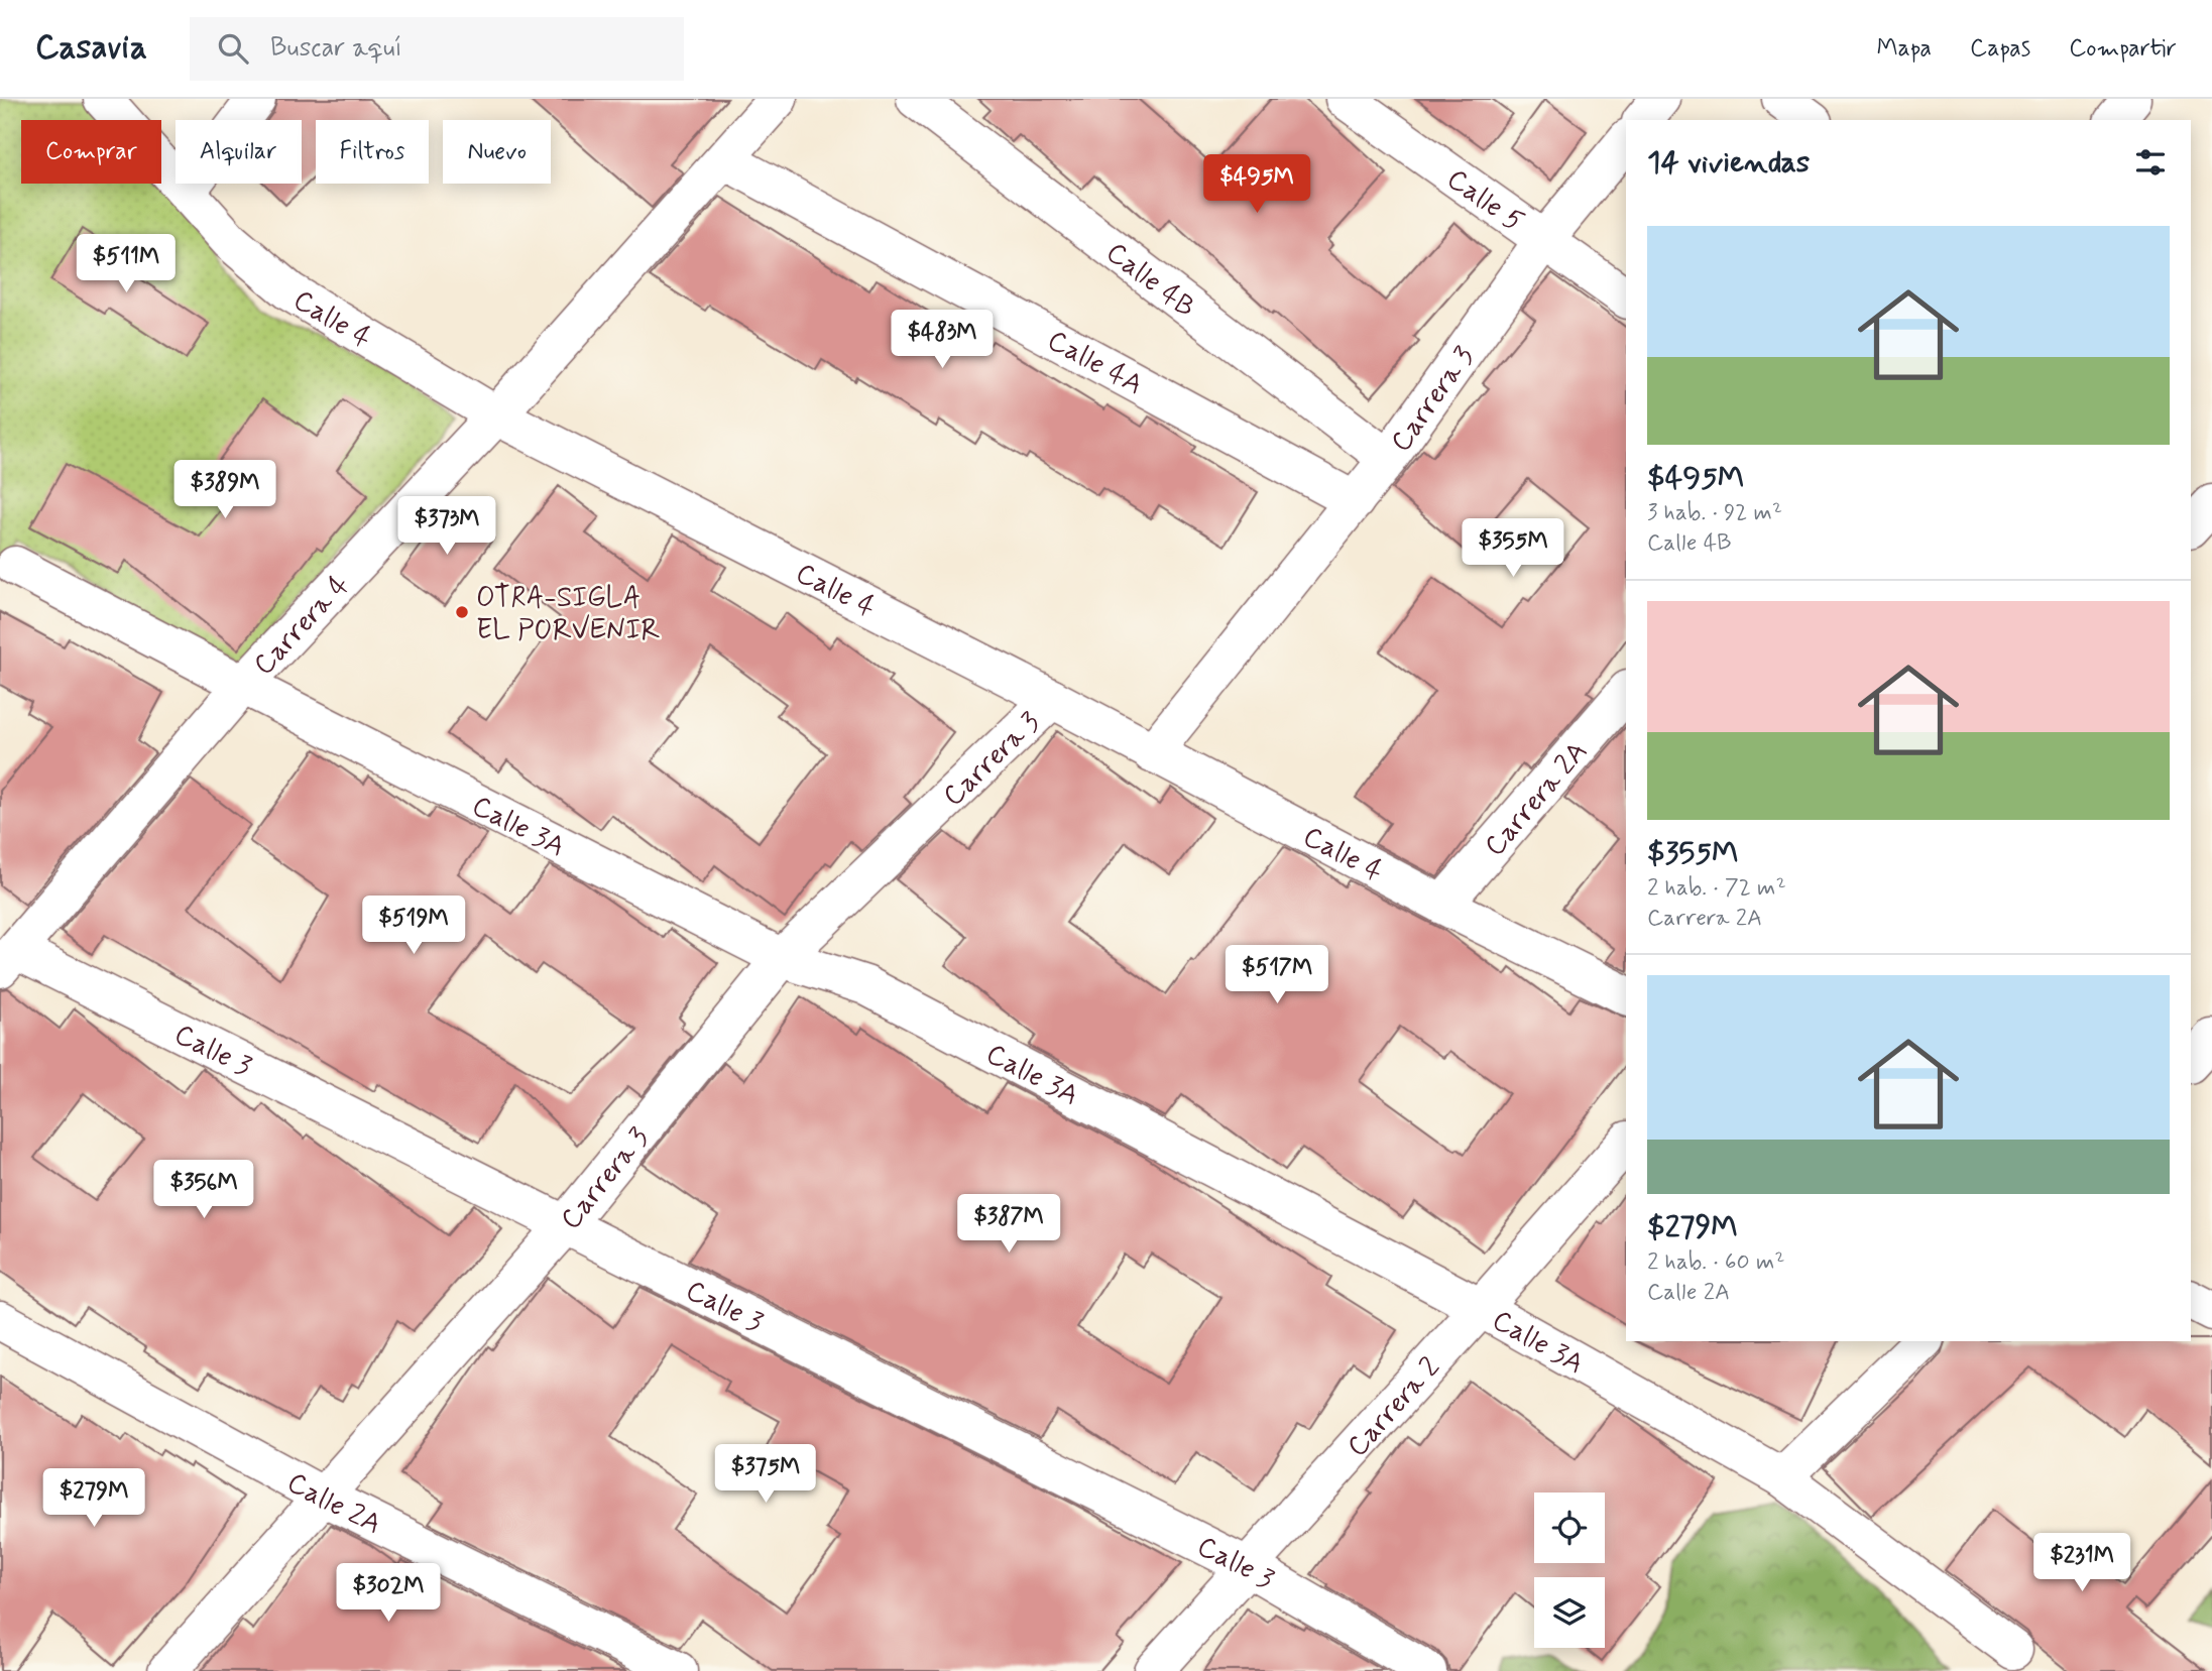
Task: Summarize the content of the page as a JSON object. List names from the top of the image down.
{
  "streets": {
    "street": [
      "Calle 5",
      "Calle 4B",
      "Calle 4",
      "Calle 4A",
      "Carrera 3",
      "Carrera 4",
      "Carrera 2A",
      "Calle 3A",
      "Calle 3",
      "Carrera 2",
      "Calle 2A"
    ]
  },
  "crossings": [
    ["Calle 5", "Carrera 3"],
    ["Calle 4B", "Carrera 3"],
    ["Calle 4", "Carrera 3"],
    ["Calle 4", "Carrera 4"],
    ["Calle 4", "Carrera 2A"],
    ["Calle 4A", "Carrera 3"],
    ["Calle 4A", "Carrera 4"],
    ["Carrera 3", "Calle 3A"],
    ["Carrera 3", "Calle 3"],
    ["Carrera 3", "Calle 2A"],
    ["Carrera 4", "Calle 3A"],
    ["Carrera 4", "Calle 3"],
    ["Calle 3A", "Carrera 2"],
    ["Calle 3", "Carrera 2"]
  ],
  "places": ["OTRA-SIGLA EL PORVENIR"],
  "page": {
    "header": "Casavia",
    "search": "Buscar aquí",
    "nav": ["Mapa", "Capas", "Compartir"],
    "chip": [
      "Comprar",
      "Alquilar",
      "Filtros",
      "Nuevo"
    ],
    "heading": "14 viviendas",
    "price": [
      "$495M",
      "$511M",
      "$483M",
      "$389M",
      "$373M",
      "$355M",
      "$519M",
      "$517M",
      "$356M",
      "$387M",
      "$375M",
      "$279M",
      "$231M",
      "$302M"
    ],
    "list": [
      {
        "name": "$495M",
        "note": "3 hab. · 92 m² · Calle 4B"
      },
      {
        "name": "$355M",
        "note": "2 hab. · 72 m² · Carrera 2A"
      },
      {
        "name": "$279M",
        "note": "2 hab. · 60 m² · Calle 2A"
      }
    ]
  }
}
